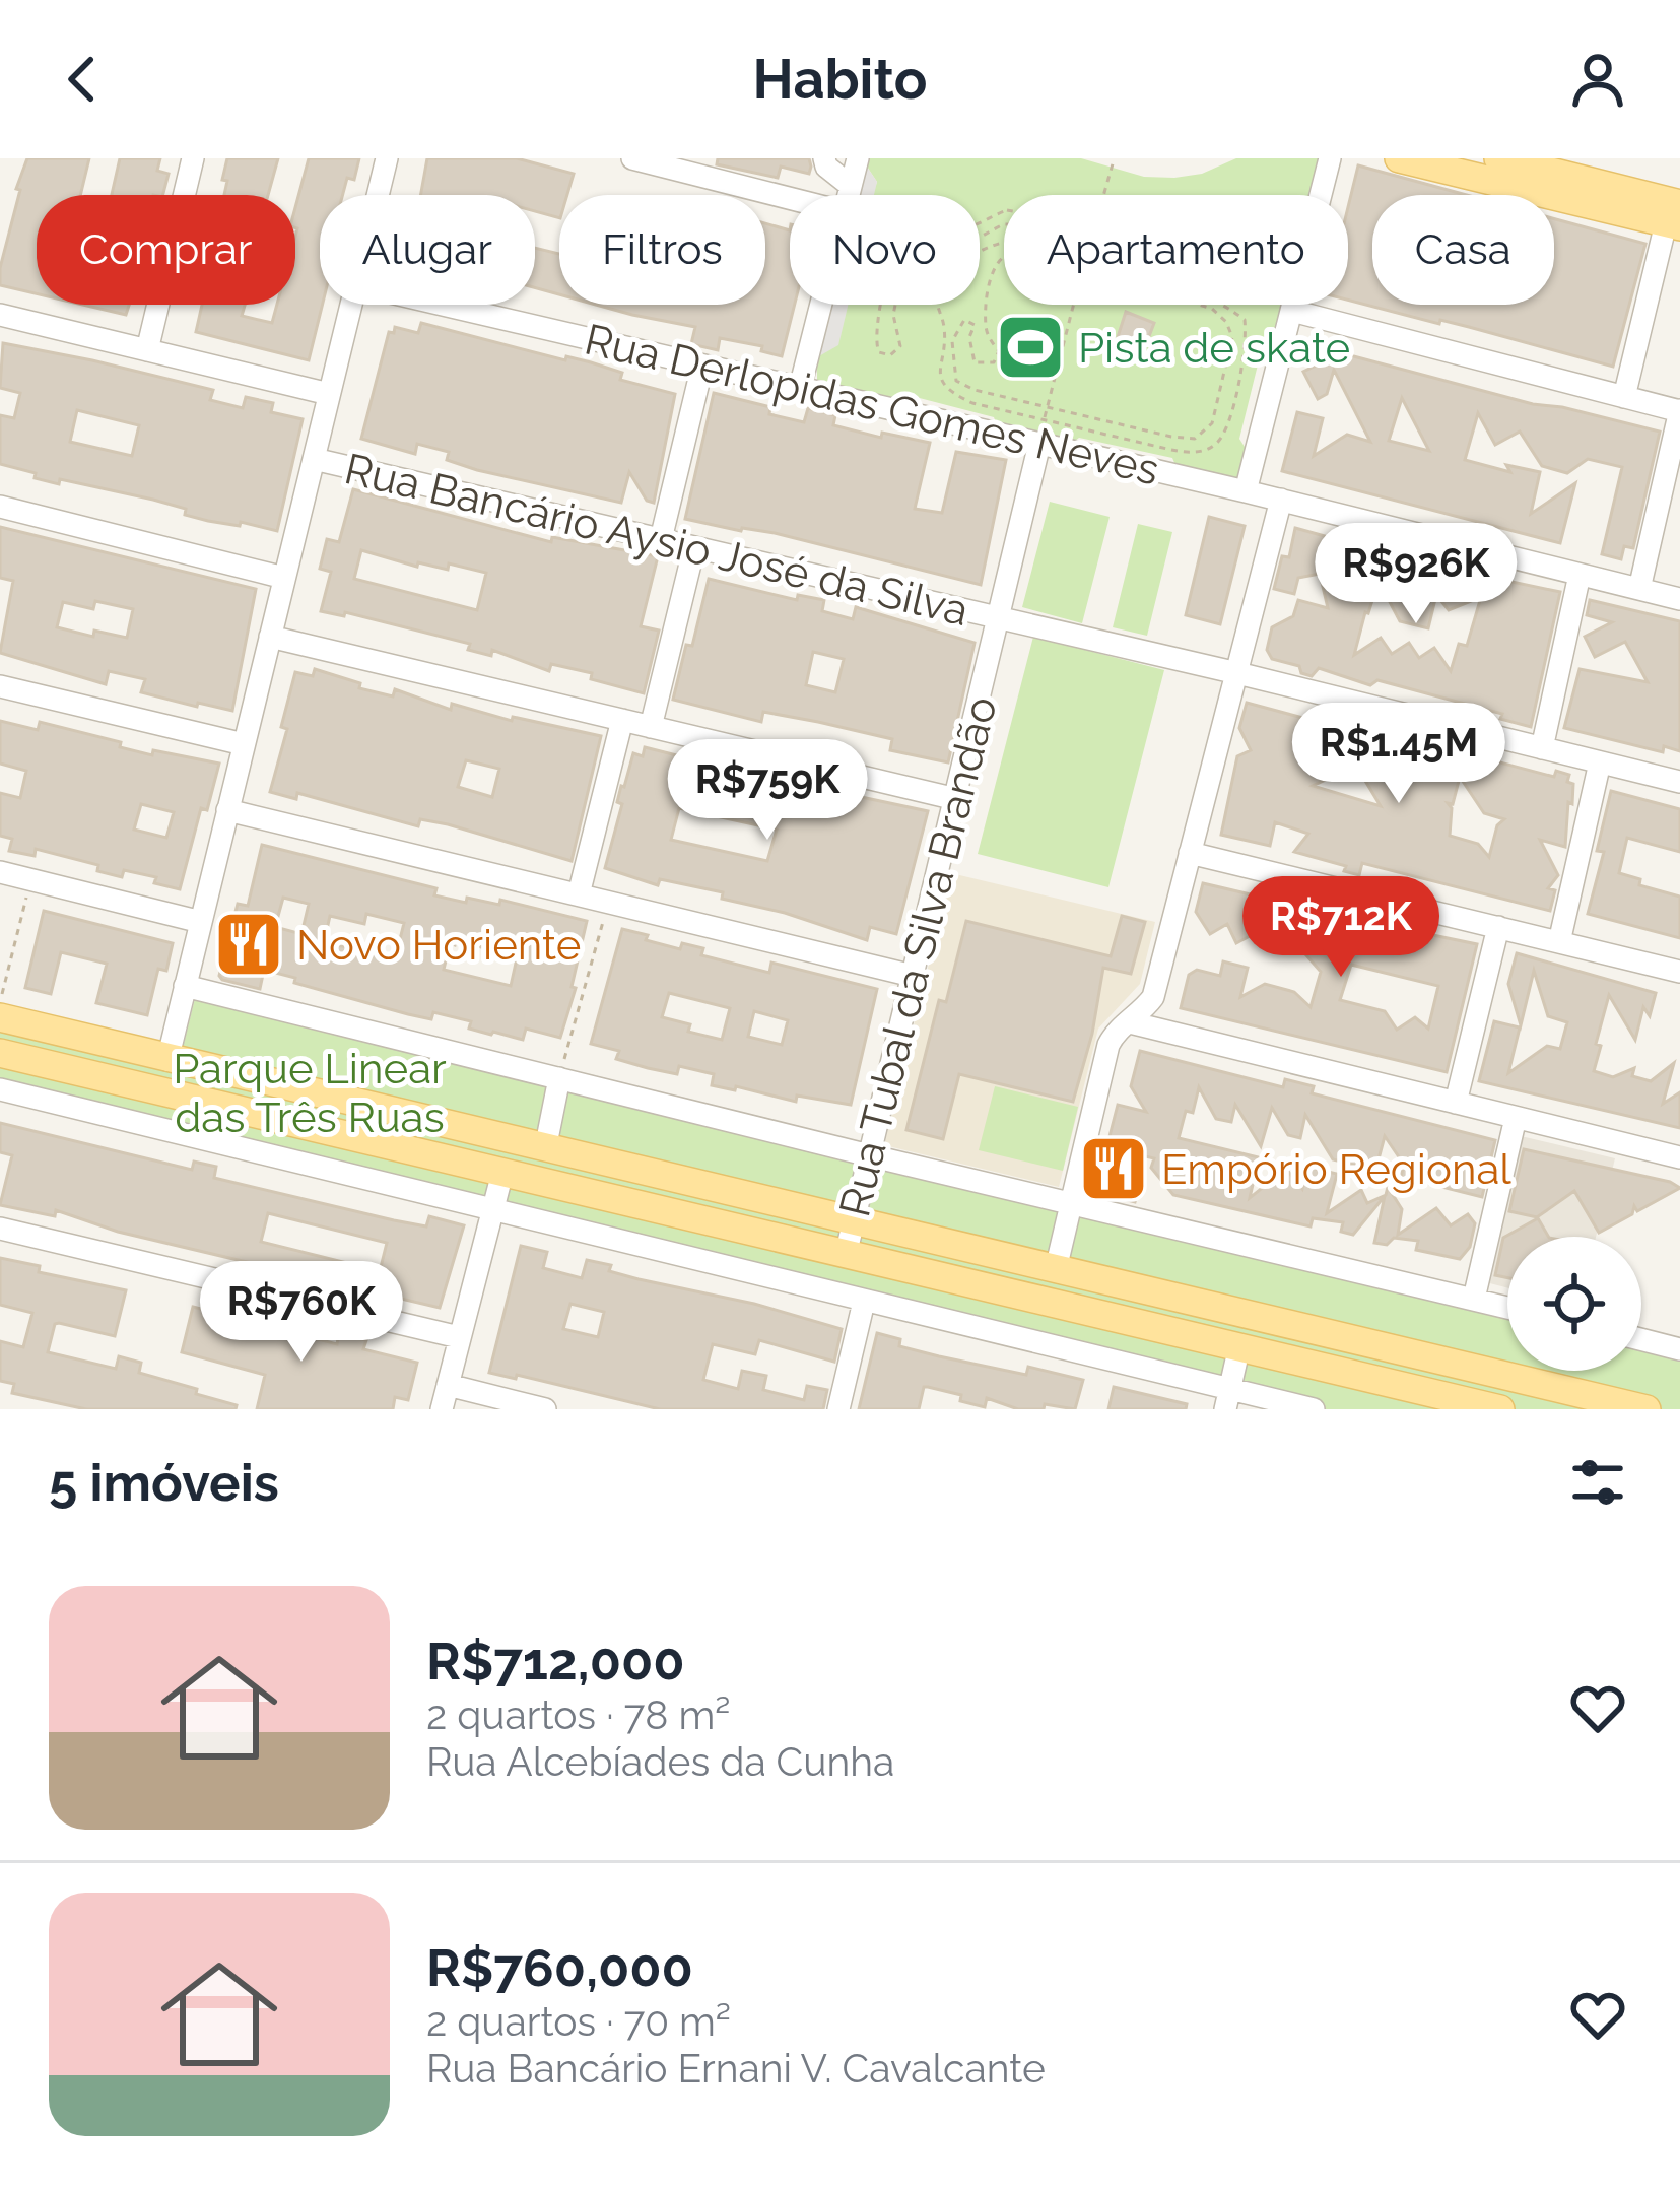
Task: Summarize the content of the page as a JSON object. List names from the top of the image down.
{
  "streets": {
    "street": ["Rua Derlopidas Gomes Neves", "Rua Bancário Aysio José da Silva", "Rua Tubal da Silva Brandão"]
  },
  "crossings": [
    ["Rua Derlopidas Gomes Neves", "Rua Tubal da Silva Brandão"],
    ["Rua Bancário Aysio José da Silva", "Rua Tubal da Silva Brandão"]
  ],
  "parks": ["Parque Linear das Três Ruas"],
  "places": {
    "sports": ["Pista de skate"],
    "restaurant": ["Novo Horiente", "Empório Regional"]
  },
  "page": {
    "header": "Habito",
    "chip": [
      "Comprar",
      "Alugar",
      "Filtros",
      "Novo",
      "Apartamento",
      "Casa"
    ],
    "price": [
      "R$926K",
      "R$1.45M",
      "R$759K",
      "R$712K",
      "R$760K"
    ],
    "heading": "5 imóveis",
    "list": [
      {
        "name": "R$712,000",
        "note": "2 quartos · 78 m² · Rua Alcebíades da Cunha"
      },
      {
        "name": "R$760,000",
        "note": "2 quartos · 70 m² · Rua Bancário Ernani V. Cavalcante"
      }
    ]
  }
}
